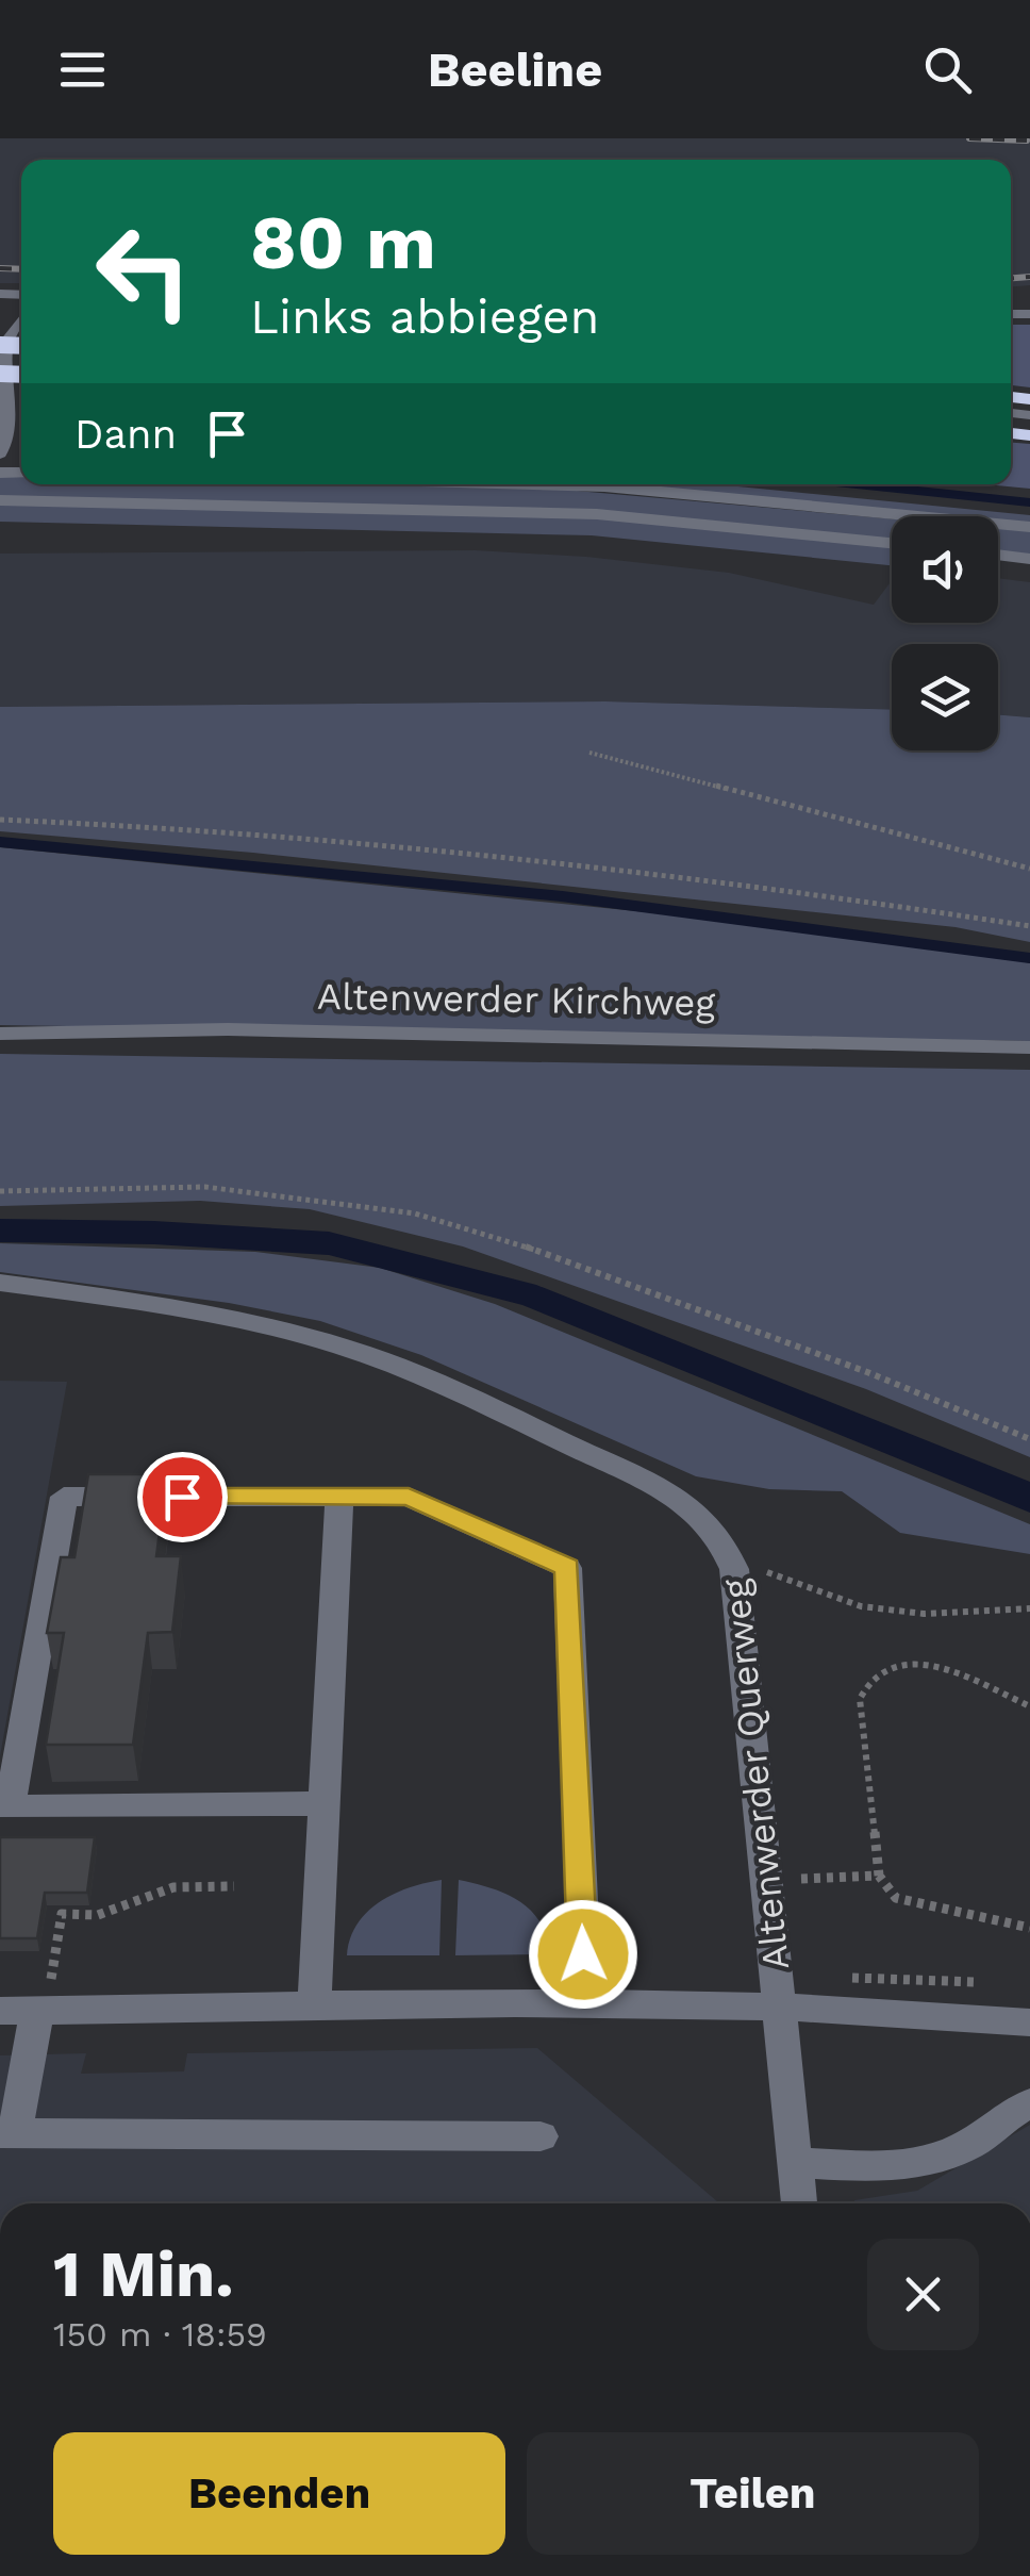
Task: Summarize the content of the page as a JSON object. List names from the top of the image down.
{
  "streets": {
    "street": ["Altenwerder Kirchweg", "Altenwerder Querweg"]
  },
  "page": {
    "header": "Beeline",
    "turn": ["80 m", "Links abbiegen"],
    "then": "Dann",
    "heading": ["1 Min.", "150 m · 18:59"],
    "buttons": ["Beenden", "Teilen"]
  }
}
